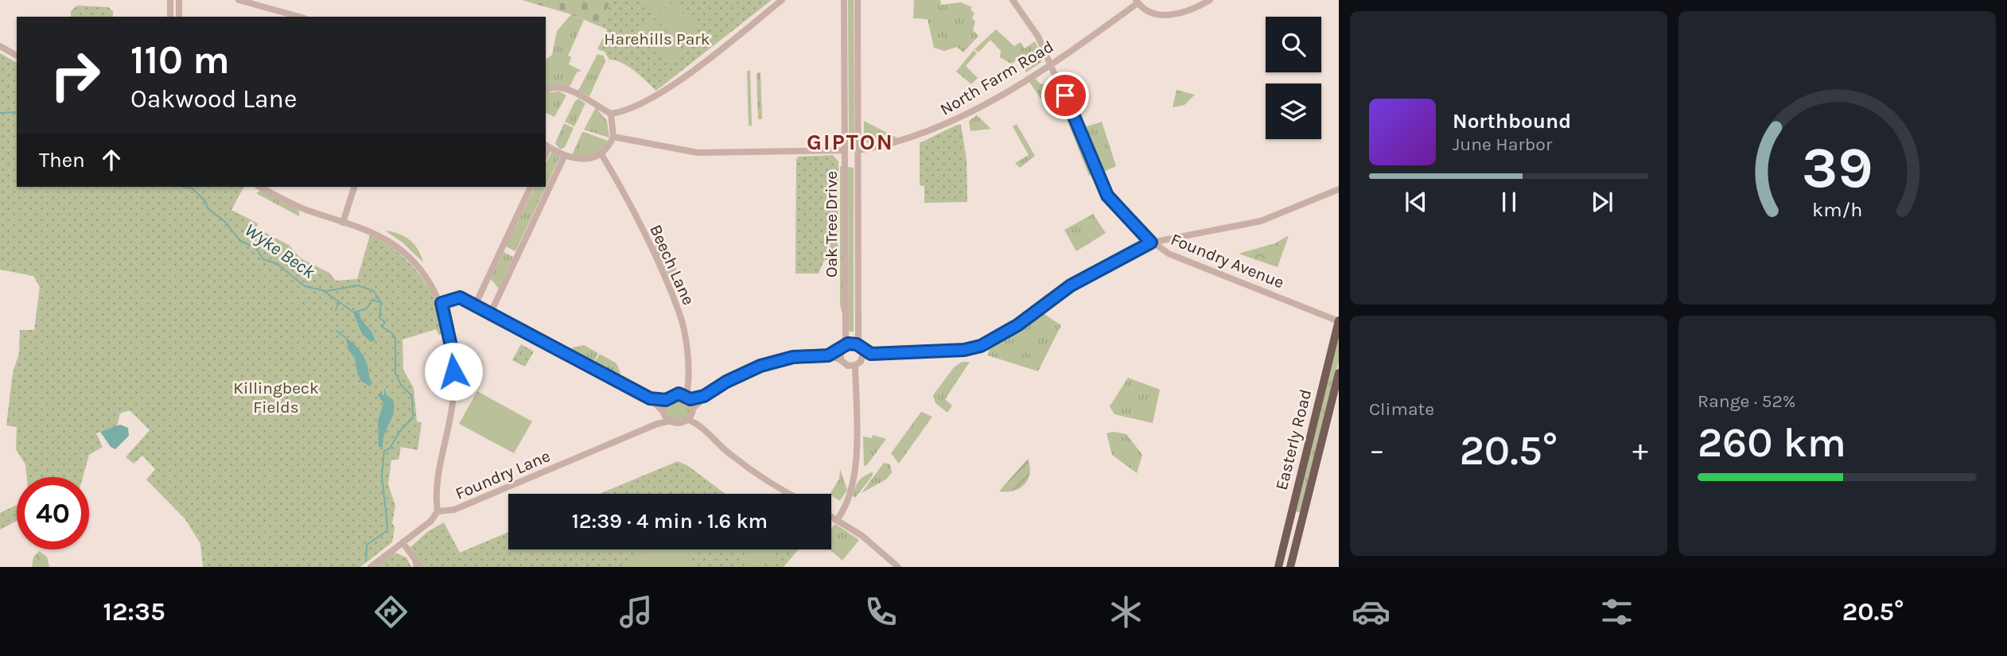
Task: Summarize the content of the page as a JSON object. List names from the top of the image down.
{
  "streets": {
    "main road": ["Easterly Road"],
    "street": [
      "North Farm Road",
      "Oak Tree Drive",
      "Foundry Avenue",
      "Beech Lane",
      "Foundry Lane"
    ]
  },
  "crossings": [
    ["North Farm Road", "Oak Tree Drive"],
    ["North Farm Road", "Foundry Avenue"],
    ["Foundry Avenue", "Easterly Road"],
    ["Beech Lane", "Foundry Lane"]
  ],
  "districts": ["GIPTON"],
  "water": ["Wyke Beck"],
  "parks": ["Harehills Park", "Killingbeck Fields"],
  "page": {
    "turn": ["110 m", "Oakwood Lane"],
    "song": ["Northbound", "June Harbor"],
    "then": "Then",
    "tile": [
      "Climate",
      ["Range · 52%", "260 km"]
    ],
    "heat": ["−", "20.5°", "+"],
    "limit": "40",
    "trip": "12:39 · 4 min · 1.6 km",
    "tabs": ["12:35", "20.5°"],
    "gauge": ["39", "km/h"]
  }
}
